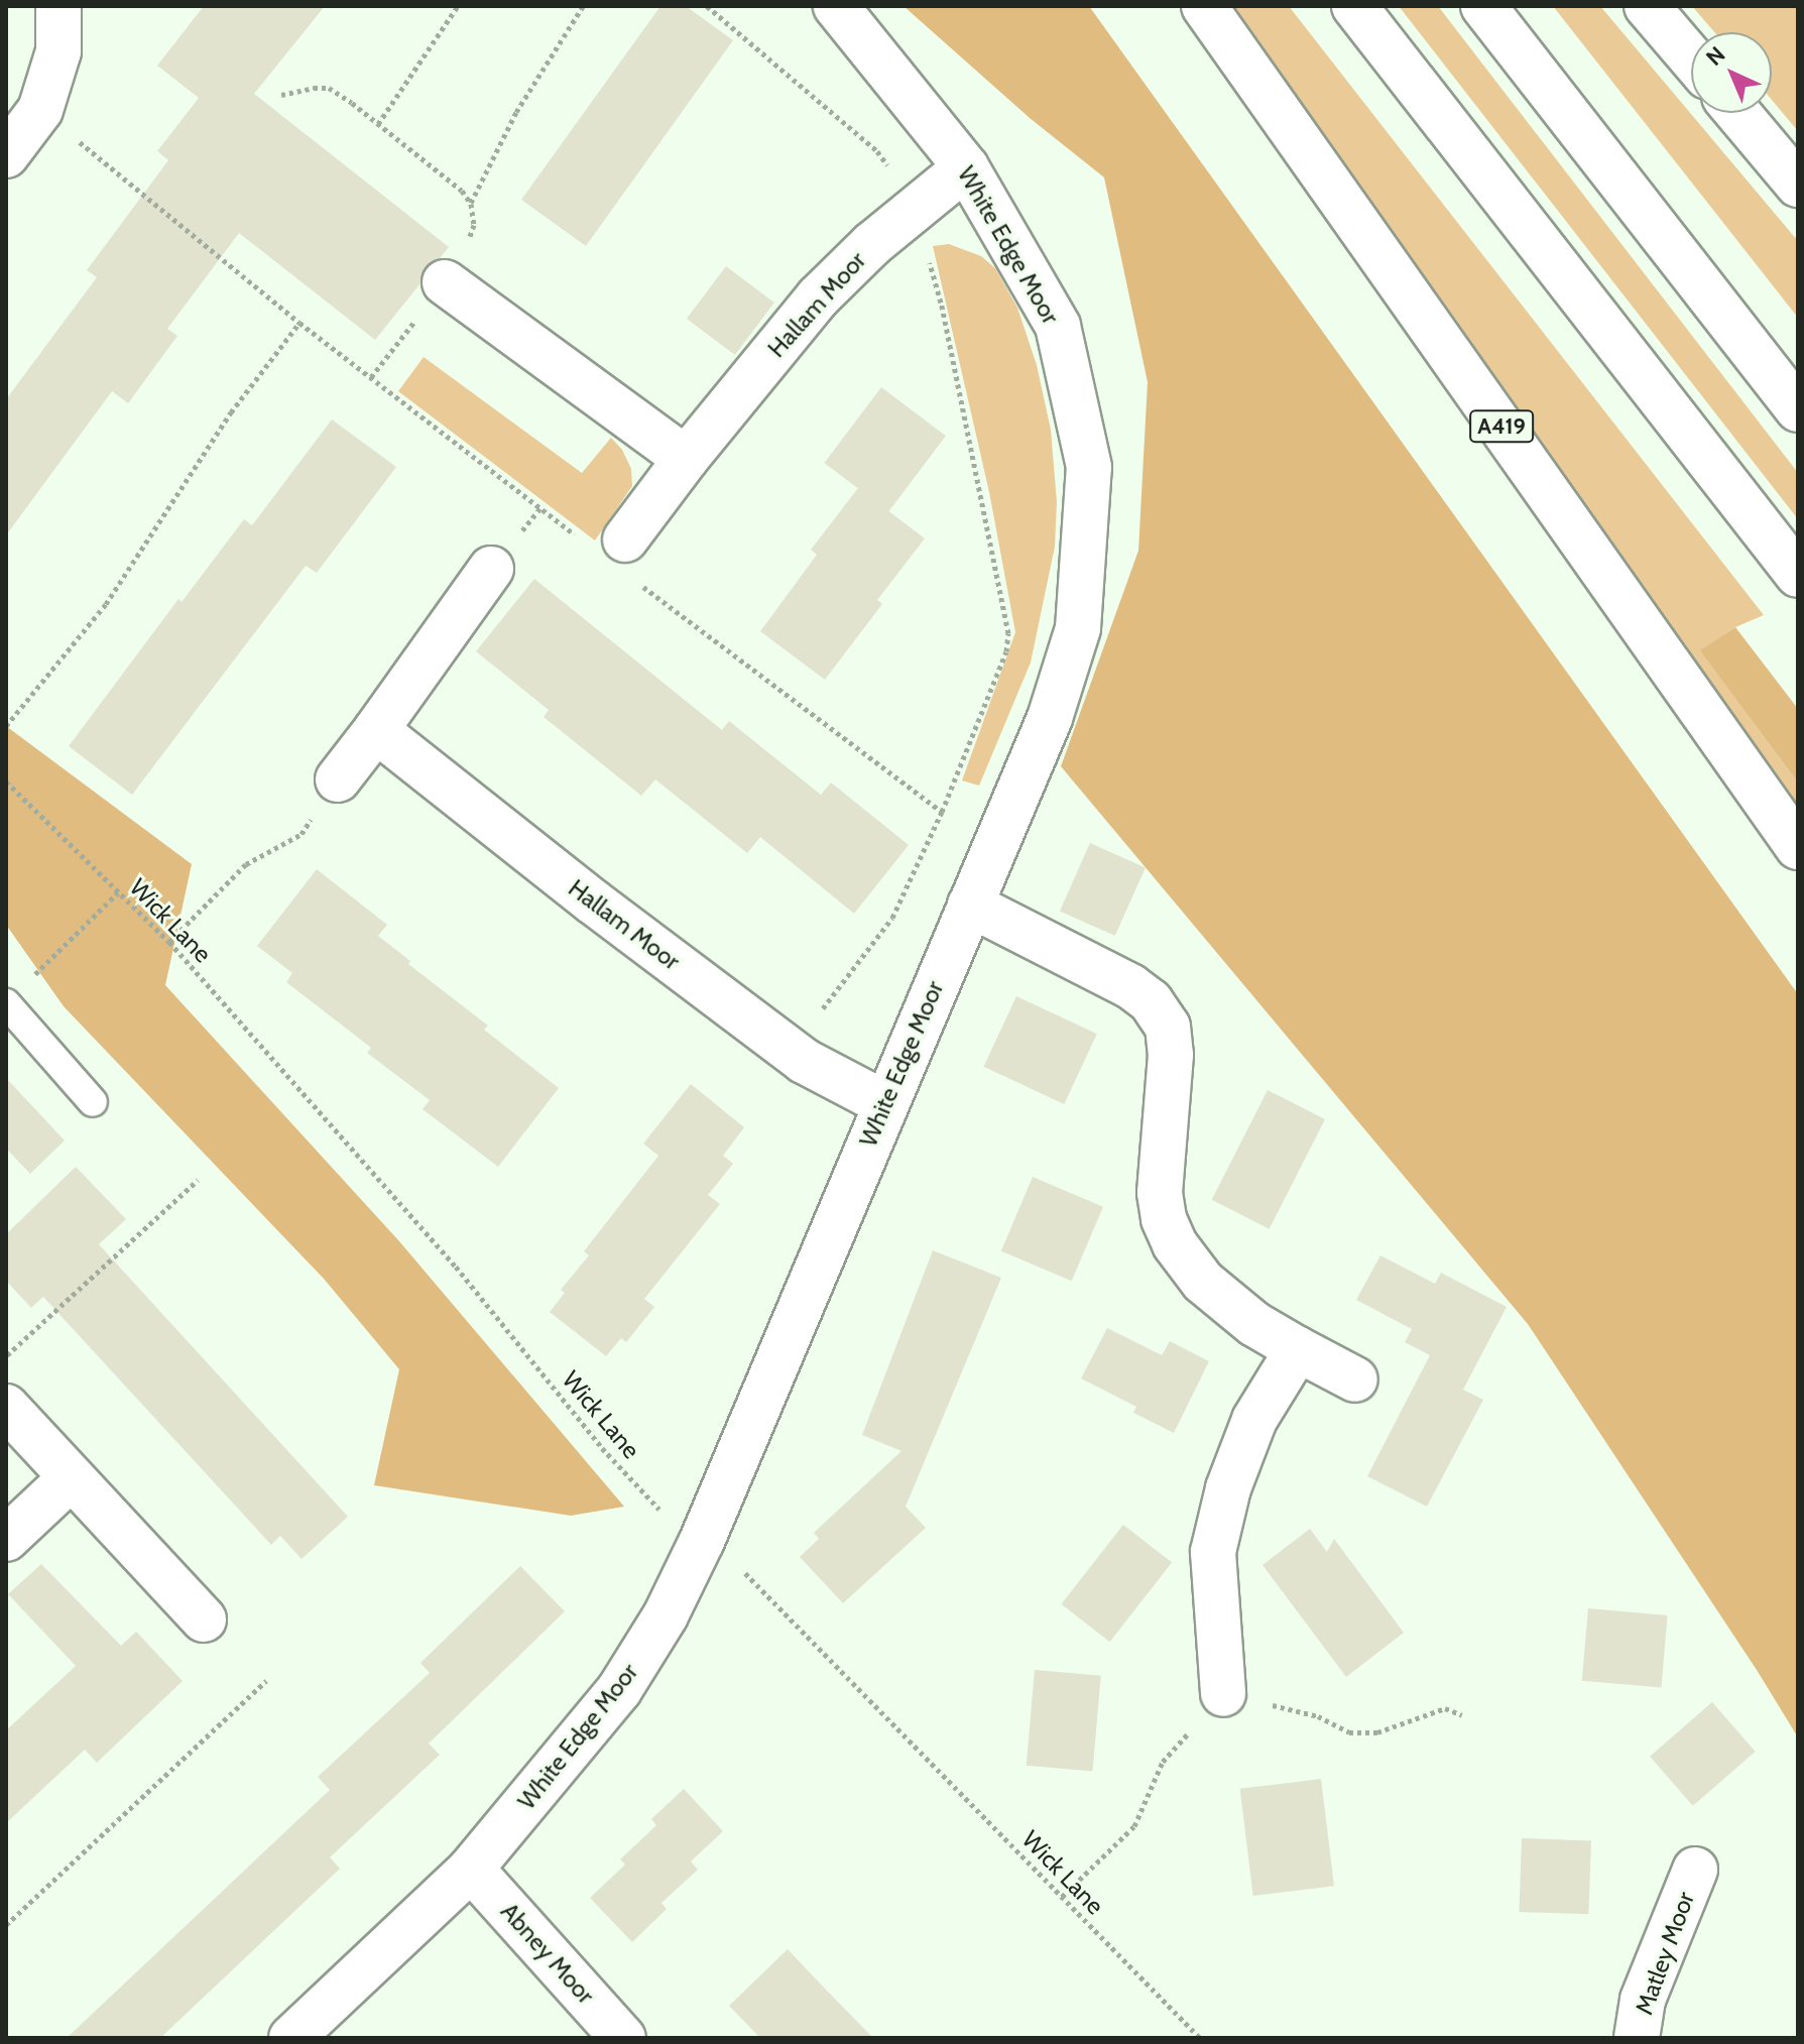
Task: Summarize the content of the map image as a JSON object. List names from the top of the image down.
{
  "streets": {
    "main road": [
      "White Edge Moor",
      "Hallam Moor",
      "A419",
      "Abney Moor",
      "Matley Moor"
    ],
    "path": ["Wick Lane"]
  },
  "crossings": [
    ["White Edge Moor", "Hallam Moor"],
    ["White Edge Moor", "Wick Lane"],
    ["White Edge Moor", "Abney Moor"]
  ],
  "north": "top left"
}
